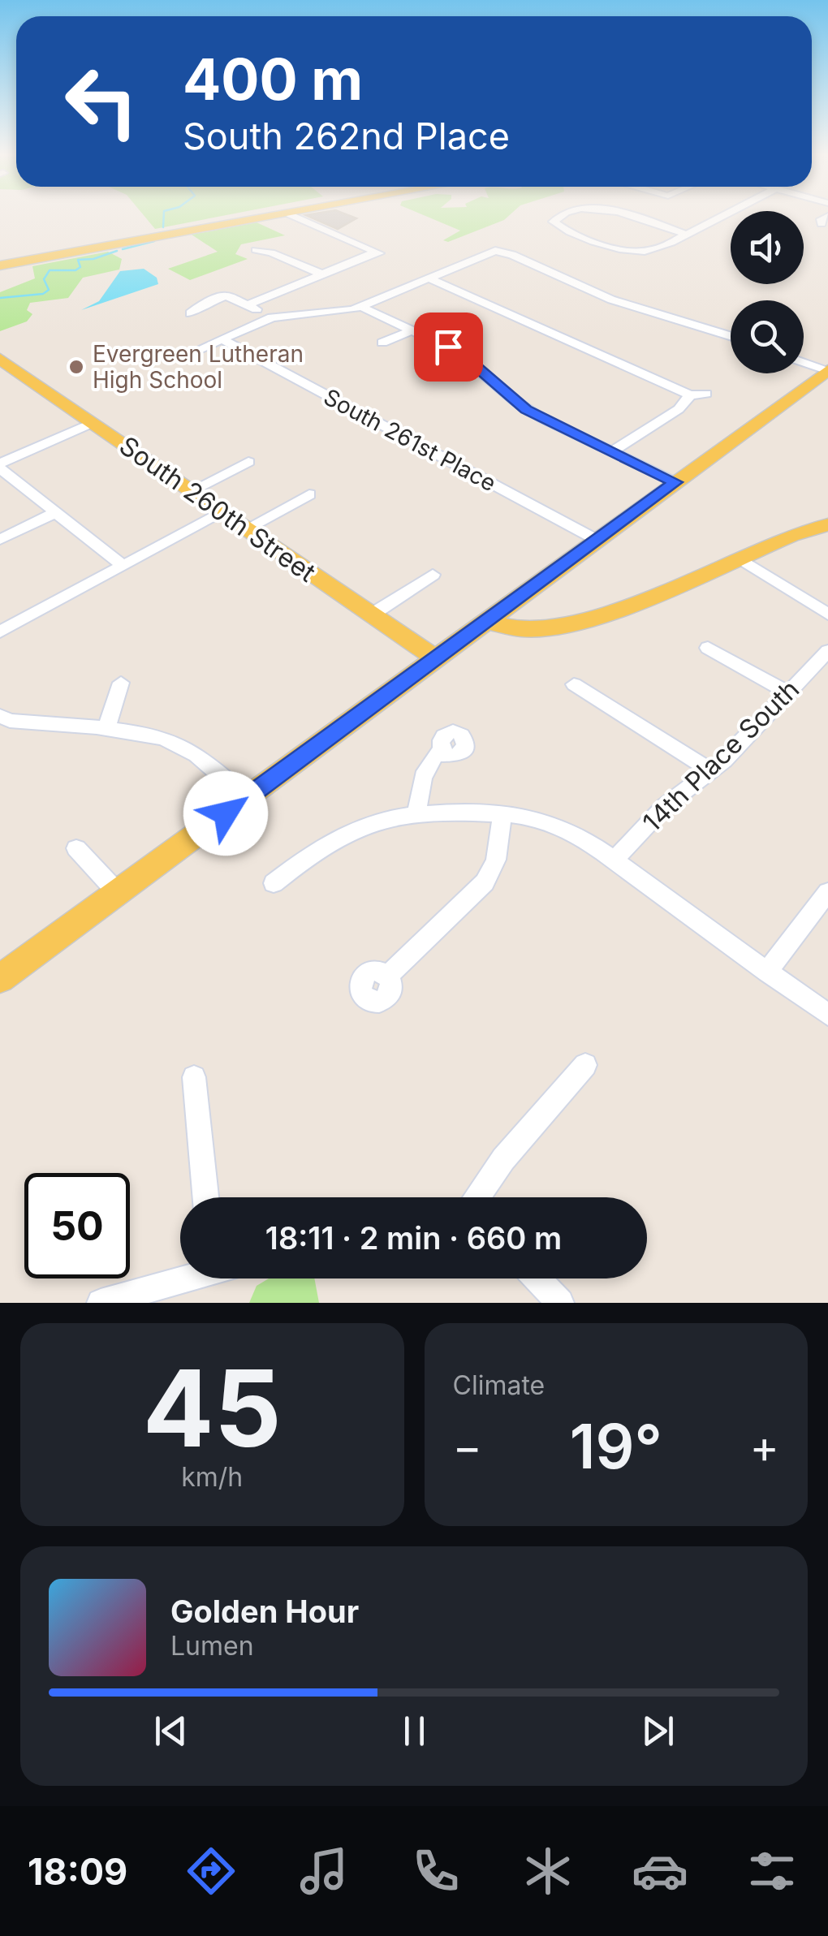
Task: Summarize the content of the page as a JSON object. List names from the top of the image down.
{
  "streets": {
    "main road": ["South 260th Street"],
    "street": ["South 261st Place", "14th Place South"]
  },
  "places": ["Evergreen Lutheran High School"],
  "page": {
    "turn": ["400 m", "South 262nd Place"],
    "limit": "50",
    "trip": "18:11 · 2 min · 660 m",
    "tile": [
      ["45", "km/h"],
      "Climate"
    ],
    "heat": ["−", "19°", "+"],
    "song": ["Golden Hour", "Lumen"],
    "tabs": "18:09"
  }
}
